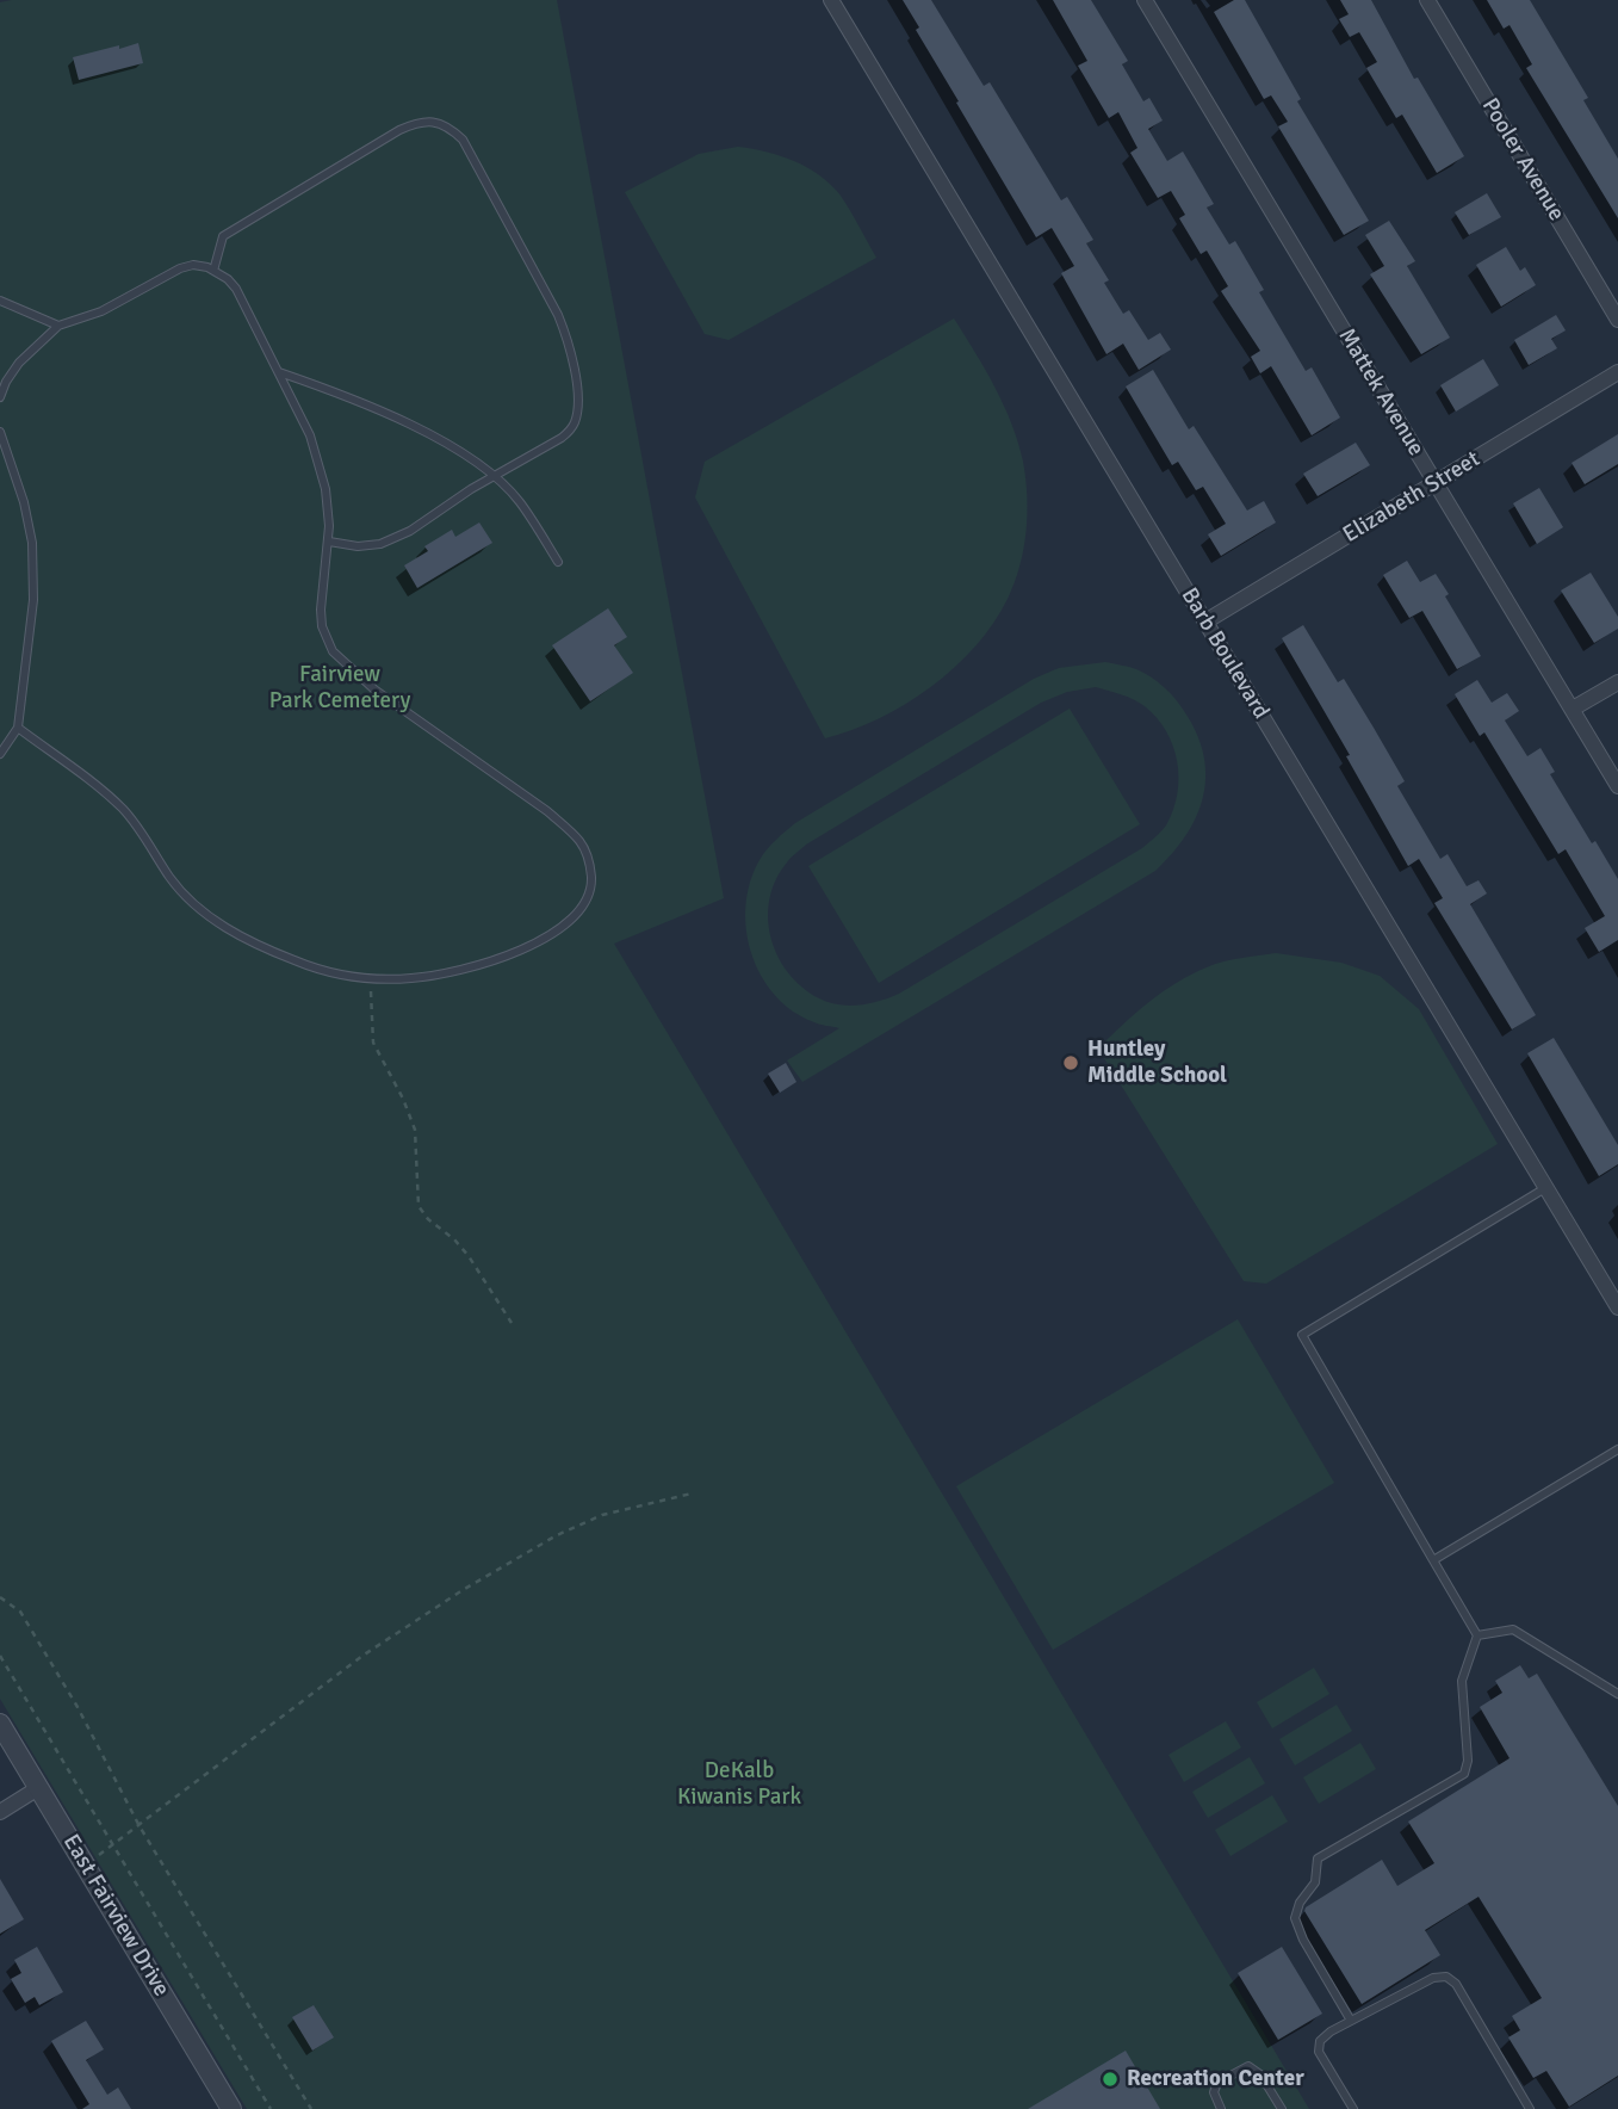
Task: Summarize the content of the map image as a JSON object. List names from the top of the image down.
{
  "streets": {
    "street": [
      "Pooler Avenue",
      "Mattek Avenue",
      "Elizabeth Street",
      "Barb Boulevard",
      "East Fairview Drive"
    ]
  },
  "crossings": [
    ["Mattek Avenue", "Elizabeth Street"],
    ["Elizabeth Street", "Barb Boulevard"]
  ],
  "parks": ["Fairview Park Cemetery", "DeKalb Kiwanis Park"],
  "places": ["Huntley Middle School", "Recreation Center"]
}
